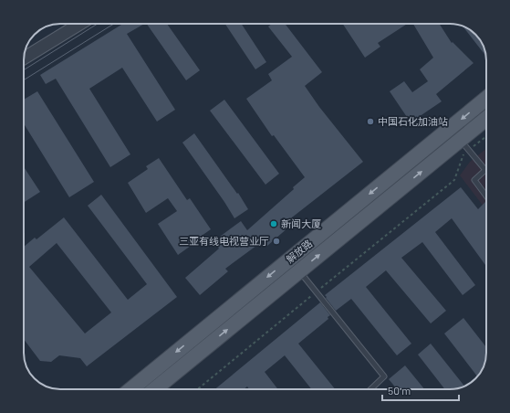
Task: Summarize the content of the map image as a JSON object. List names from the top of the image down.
{
  "streets": {
    "main road": ["解放路"]
  },
  "places": ["中国石化加油站", "新闻大厦", "三亚有线电视营业厅"],
  "scale_bar": "50 m"
}
